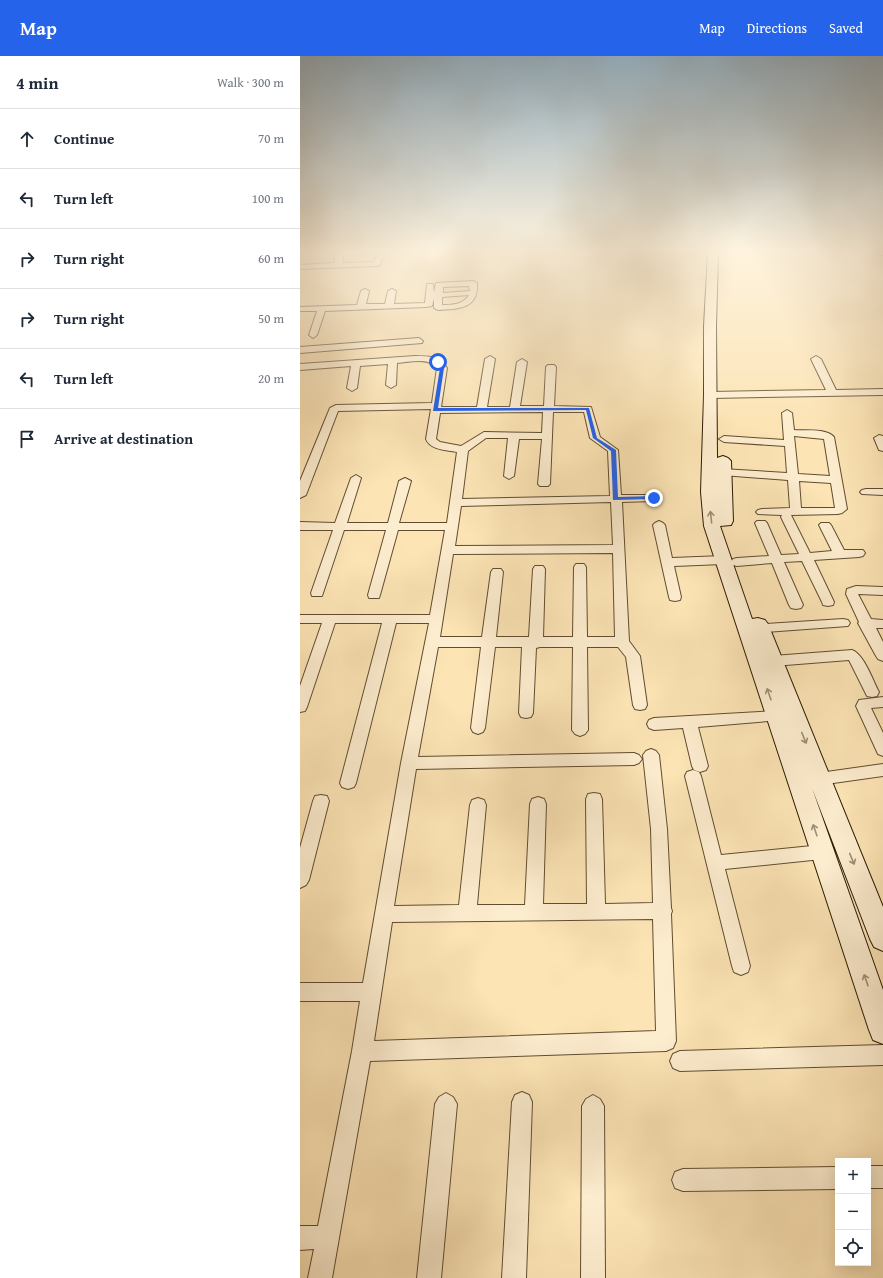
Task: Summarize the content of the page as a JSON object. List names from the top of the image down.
{
  "page": {
    "header": "Map",
    "nav": ["Map", "Directions", "Saved"],
    "heading": ["4 min", "Walk · 300 m"],
    "list": [
      ["Continue", "70 m"],
      ["Turn left", "100 m"],
      ["Turn right", "60 m"],
      ["Turn right", "50 m"],
      ["Turn left", "20 m"],
      "Arrive at destination"
    ],
    "map_buttons": ["+", "−"]
  }
}
